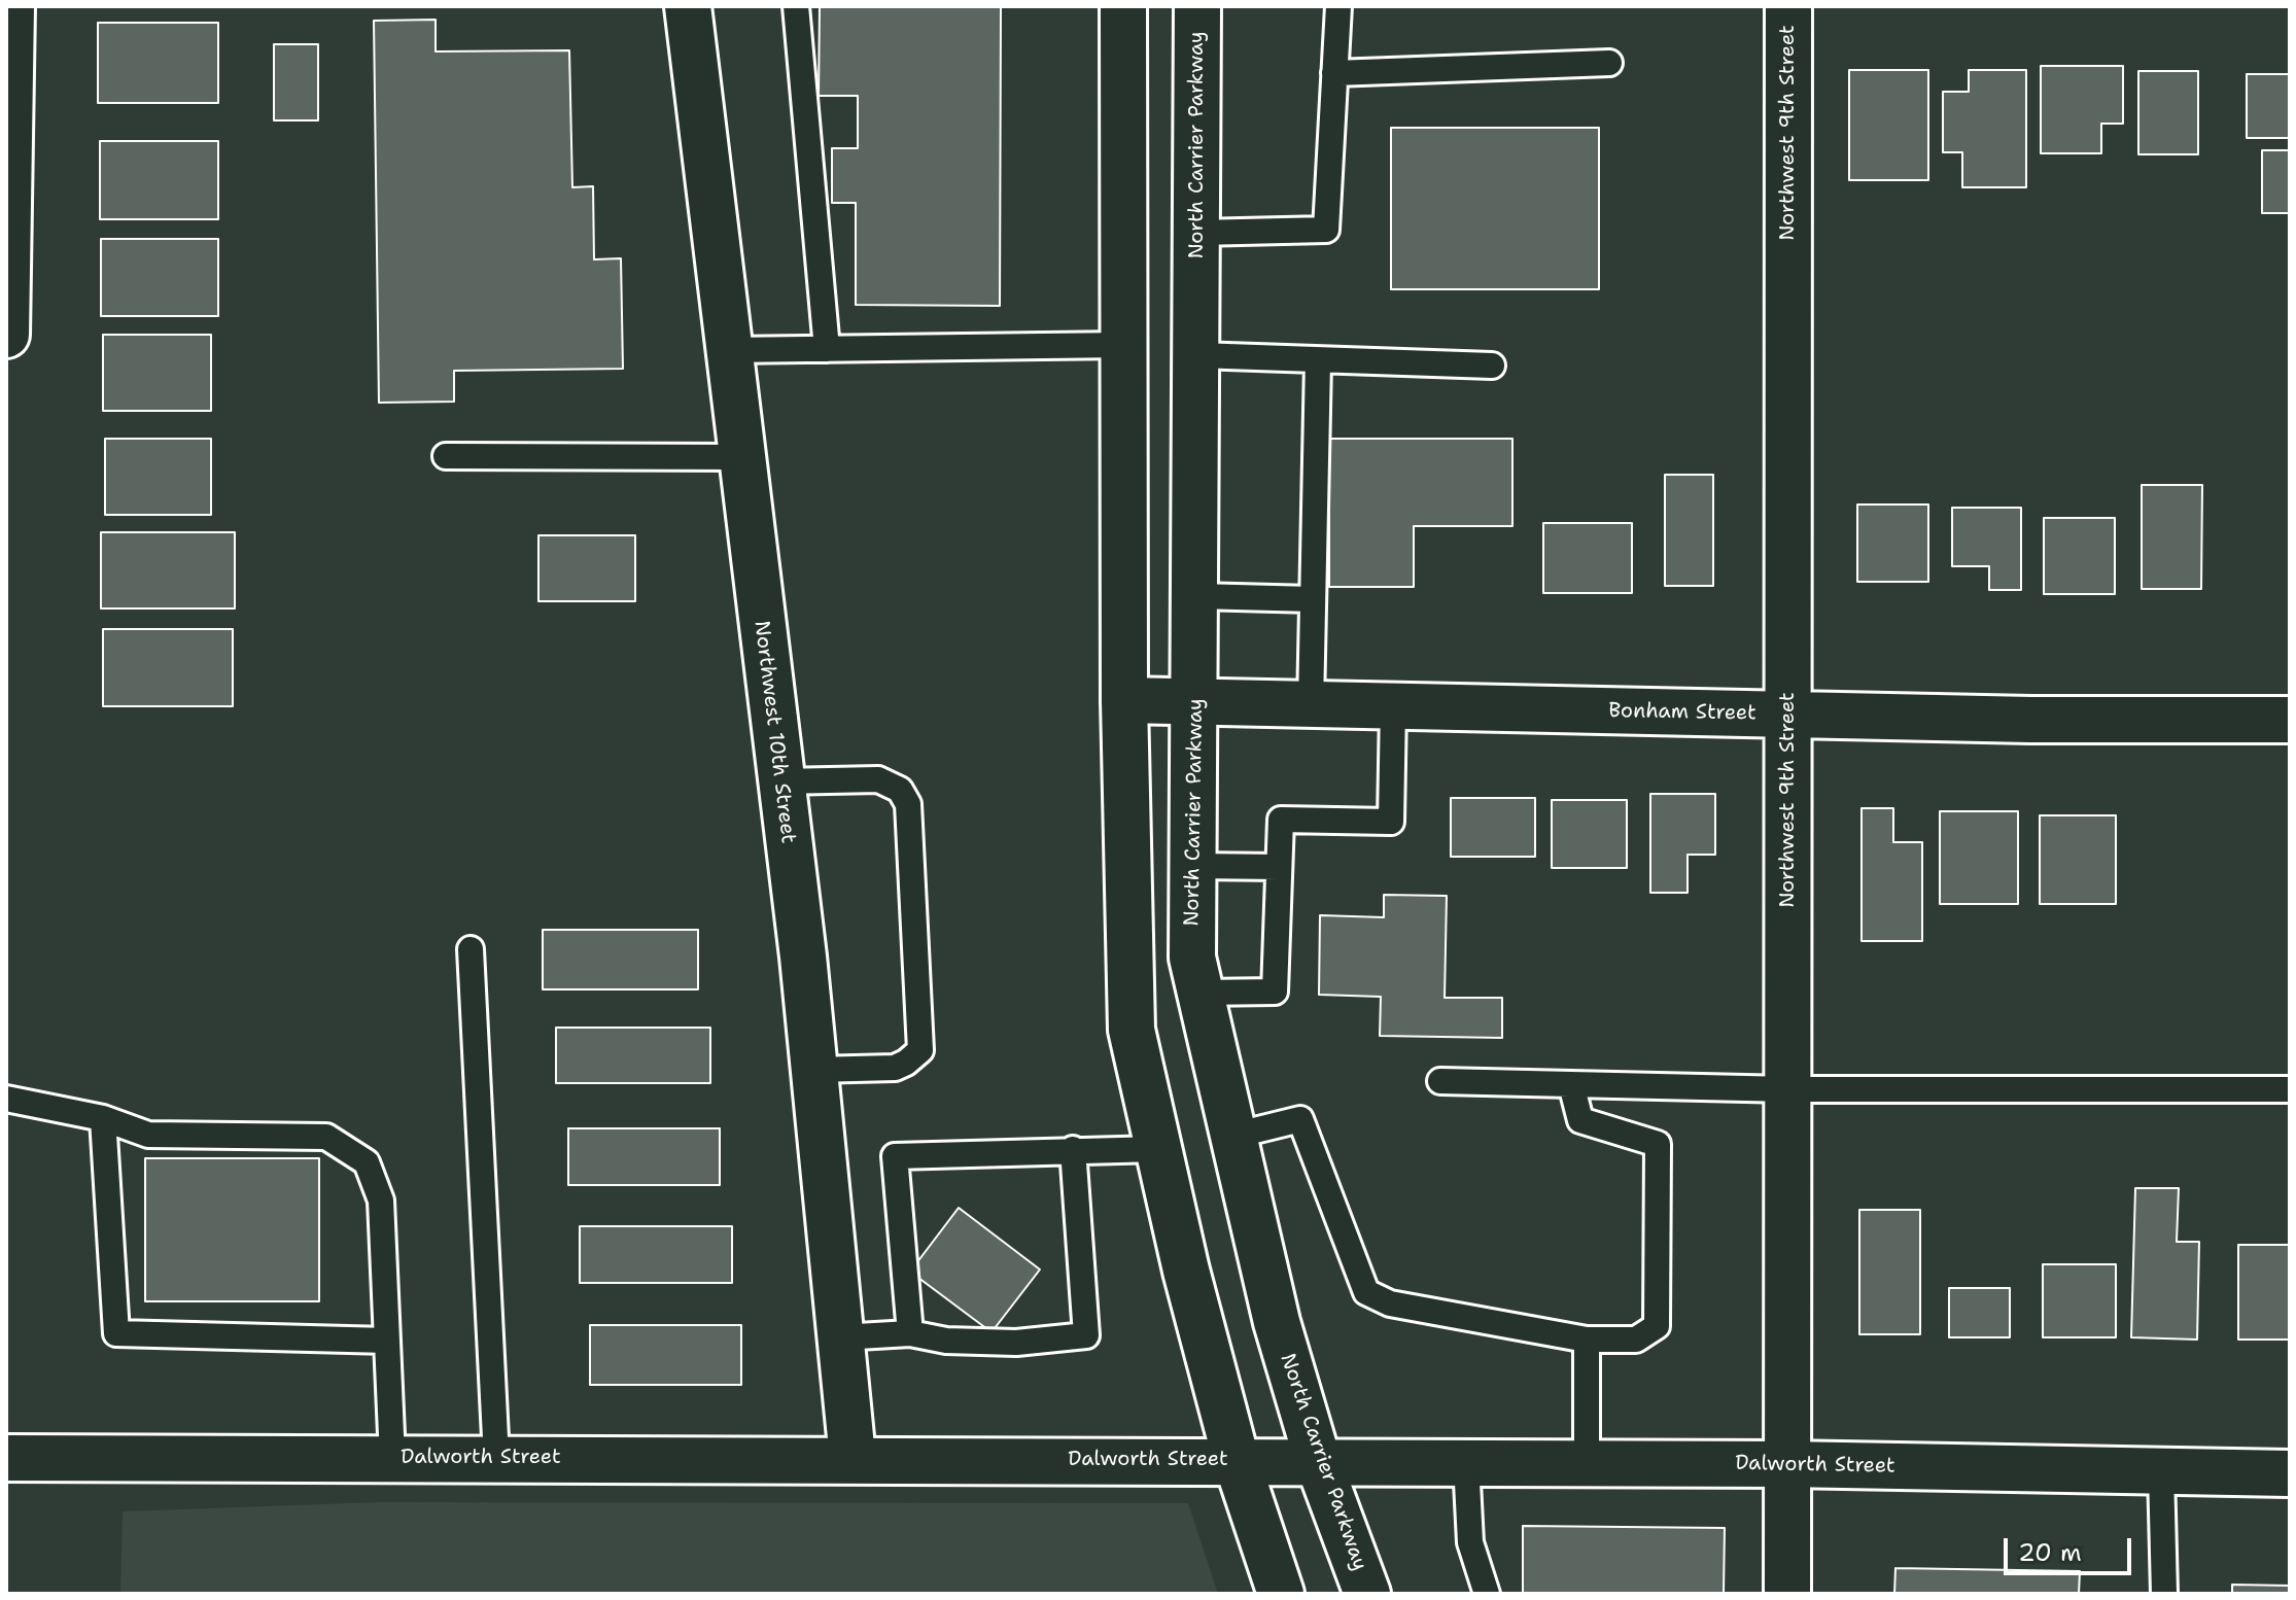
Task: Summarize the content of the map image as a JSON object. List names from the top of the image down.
{
  "streets": {
    "street": [
      "Northwest 9th Street",
      "North Carrier Parkway",
      "Bonham Street",
      "Northwest 10th Street",
      "Dalworth Street"
    ]
  },
  "crossings": [
    ["Northwest 9th Street", "Bonham Street"],
    ["Northwest 9th Street", "Dalworth Street"],
    ["North Carrier Parkway", "Bonham Street"],
    ["North Carrier Parkway", "Dalworth Street"],
    ["Northwest 10th Street", "Dalworth Street"]
  ],
  "scale_bar": "20 m"
}
